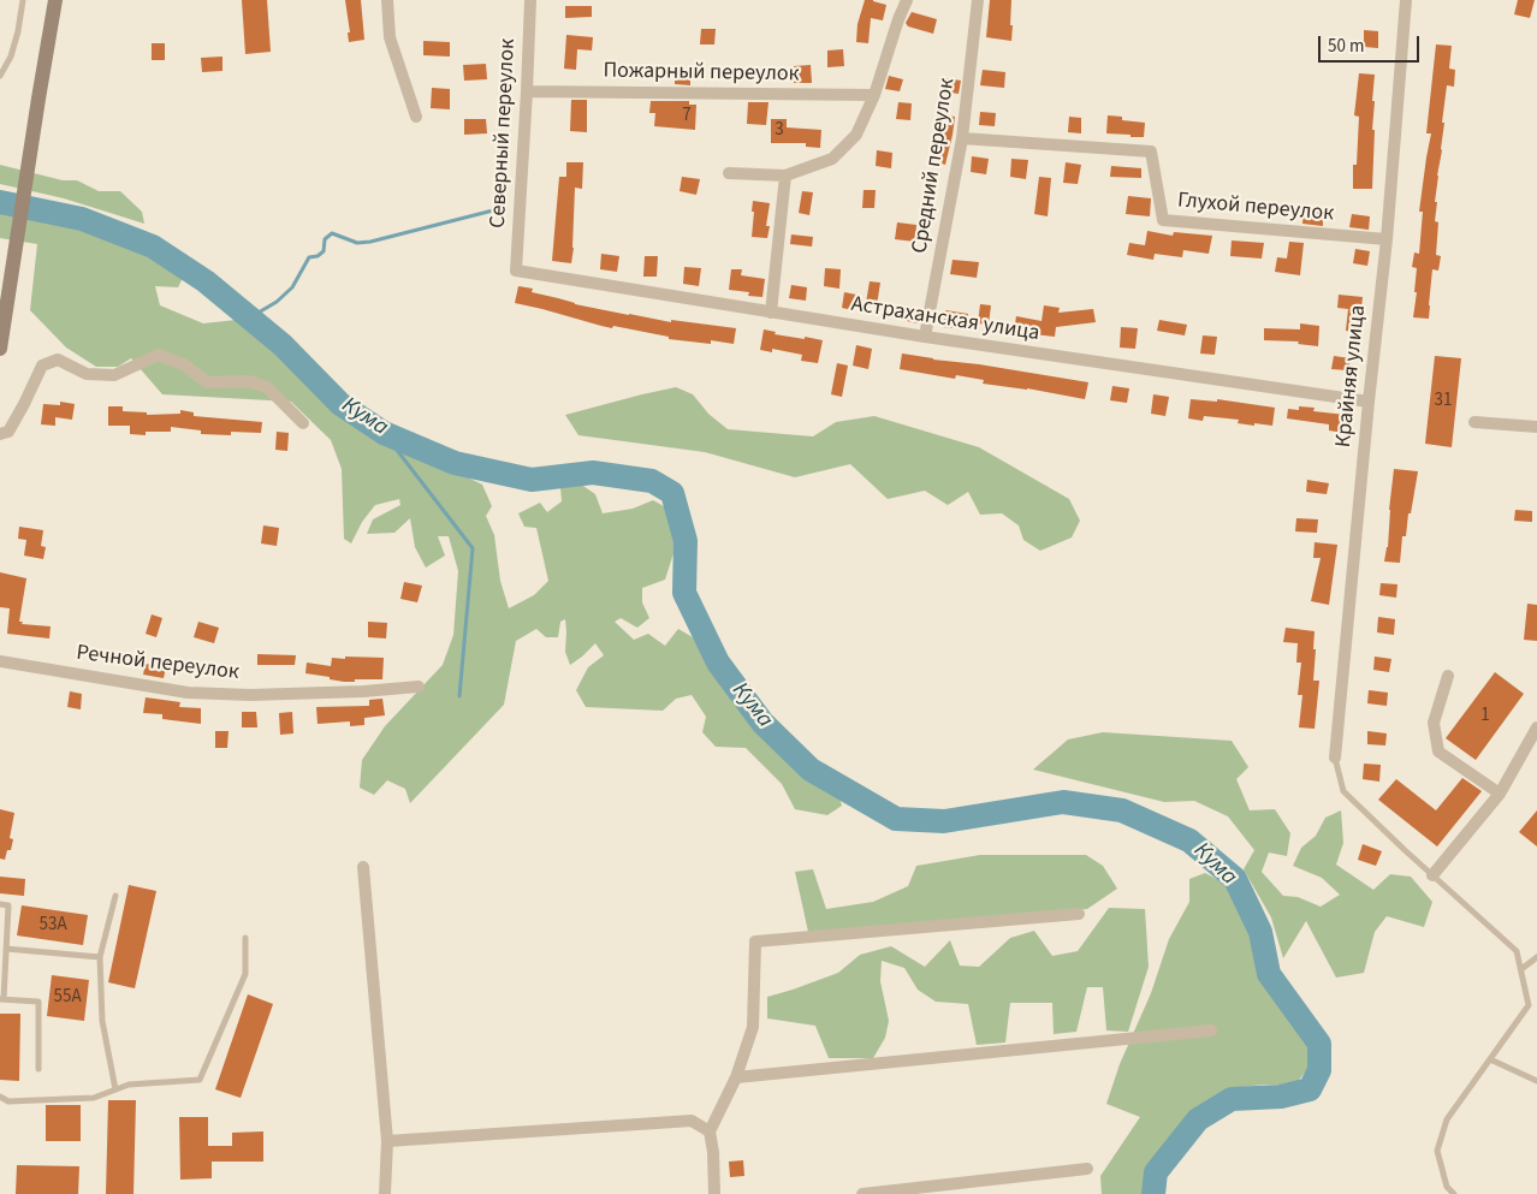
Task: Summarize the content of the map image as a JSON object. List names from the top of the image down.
{
  "streets": {
    "street": [
      "Пожарный переулок",
      "Северный переулок",
      "Средний переулок",
      "Глухой переулок",
      "Астраханская улица",
      "Крайняя улица",
      "Речной переулок"
    ]
  },
  "crossings": [
    ["Пожарный переулок", "Северный переулок"],
    ["Северный переулок", "Астраханская улица"],
    ["Средний переулок", "Глухой переулок"],
    ["Средний переулок", "Астраханская улица"],
    ["Глухой переулок", "Крайняя улица"],
    ["Астраханская улица", "Крайняя улица"]
  ],
  "water": ["Кума"],
  "house_numbers": [
    "7",
    "3",
    "31",
    "1",
    "53А",
    "55А"
  ],
  "scale_bar": "50 m"
}
